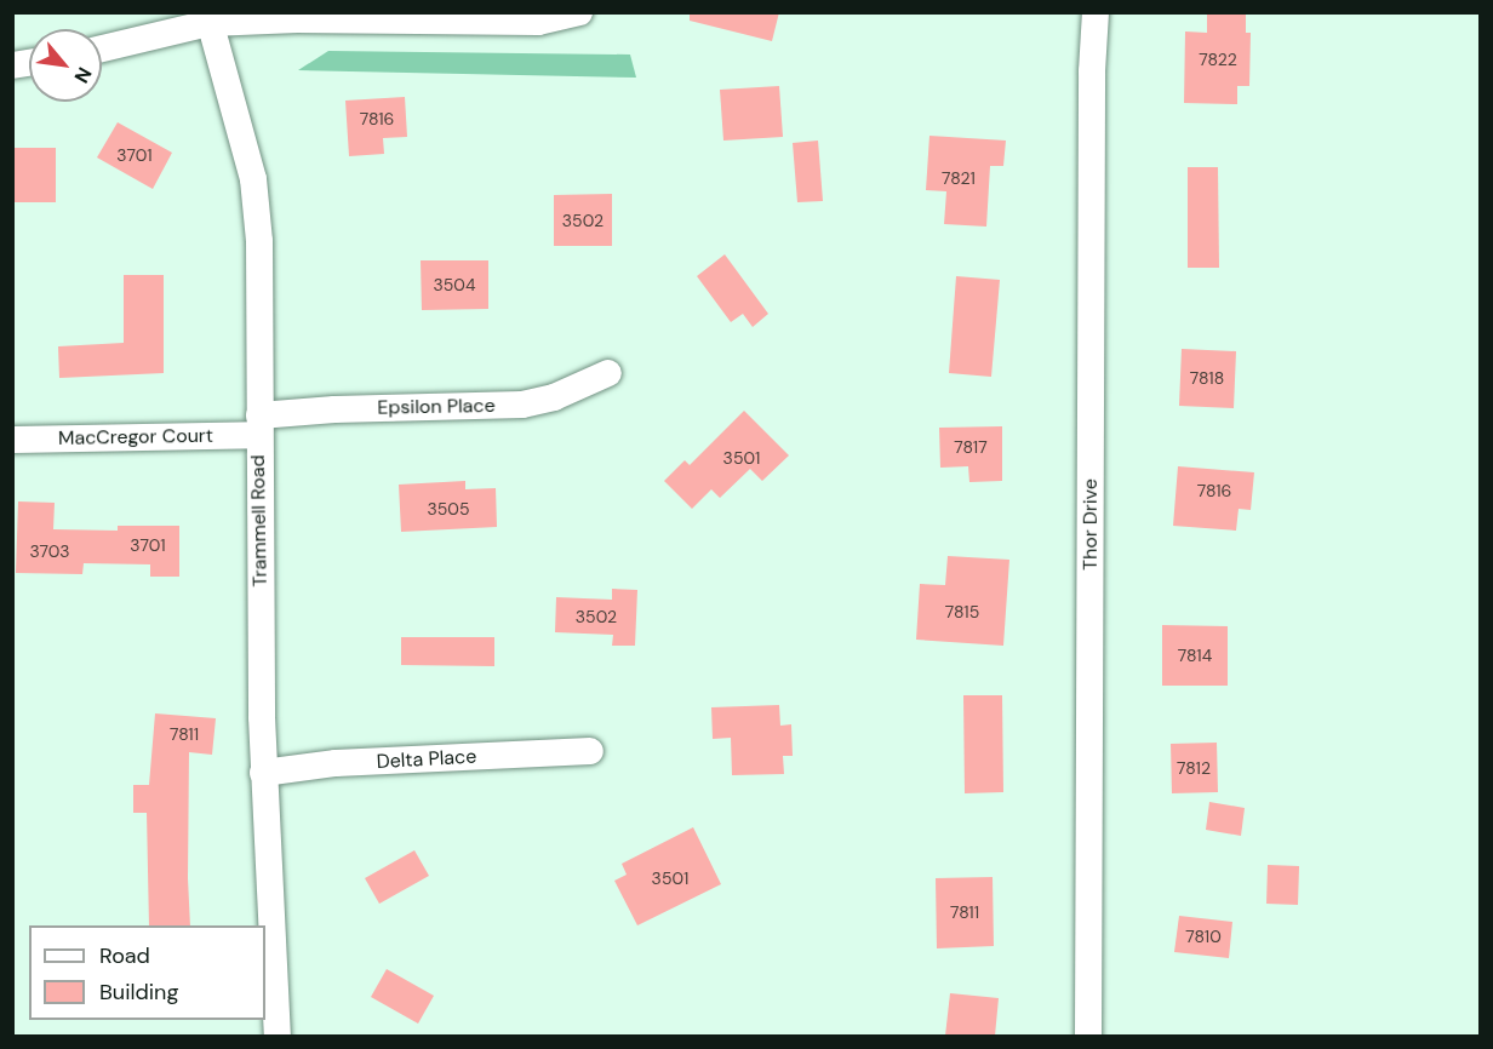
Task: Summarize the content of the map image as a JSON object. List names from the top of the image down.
{
  "streets": {
    "street": [
      "Epsilon Place",
      "MacCregor Court",
      "Trammell Road",
      "Thor Drive",
      "Delta Place"
    ]
  },
  "crossings": [
    ["Epsilon Place", "MacCregor Court"],
    ["Epsilon Place", "Trammell Road"],
    ["MacCregor Court", "Trammell Road"],
    ["Trammell Road", "Delta Place"]
  ],
  "house_numbers": [
    "7822",
    "7816",
    "3701",
    "7821",
    "3502",
    "3504",
    "7818",
    "7817",
    "3501",
    "7816",
    "3505",
    "3701",
    "3703",
    "7815",
    "3502",
    "7814",
    "7811",
    "7812",
    "3501",
    "7811",
    "7810"
  ],
  "legend": ["Road", "Building"],
  "north": "bottom right"
}
